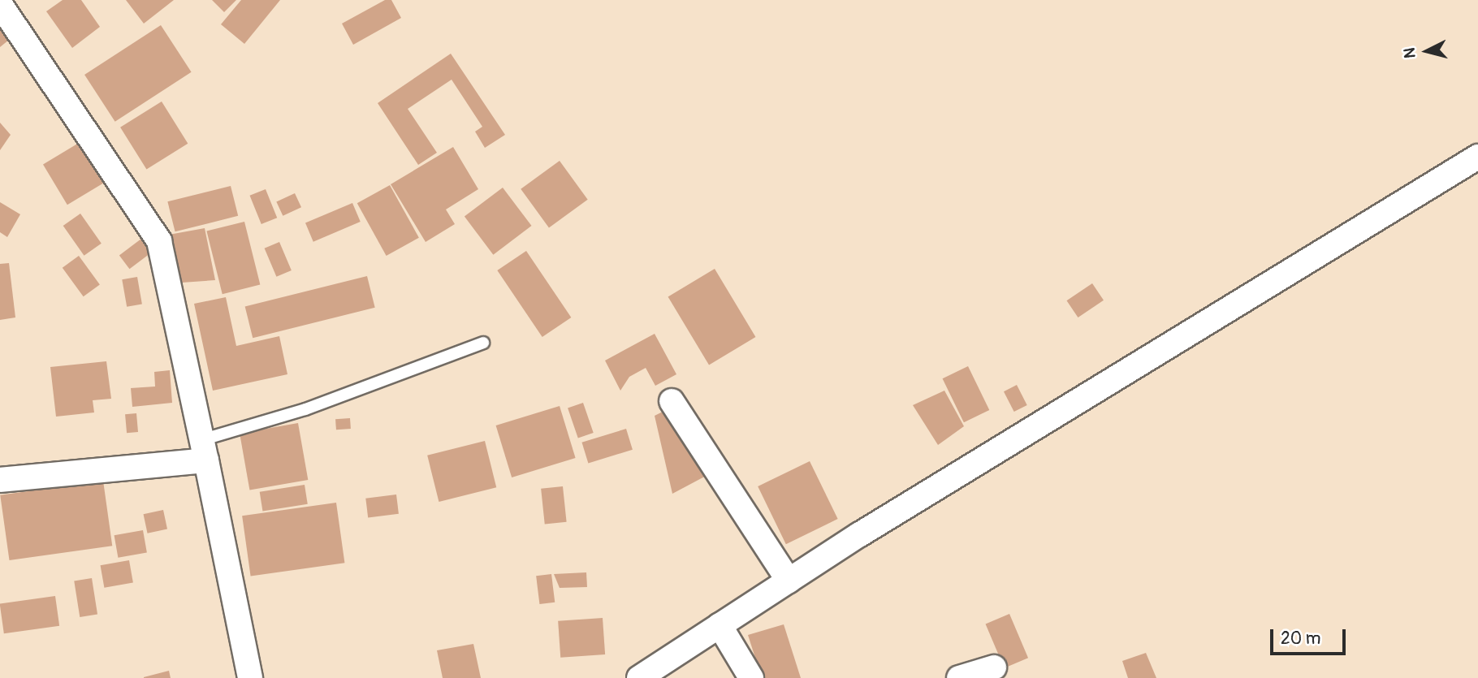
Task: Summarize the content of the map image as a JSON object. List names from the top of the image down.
{
  "scale_bar": "20 m",
  "north": "left"
}
